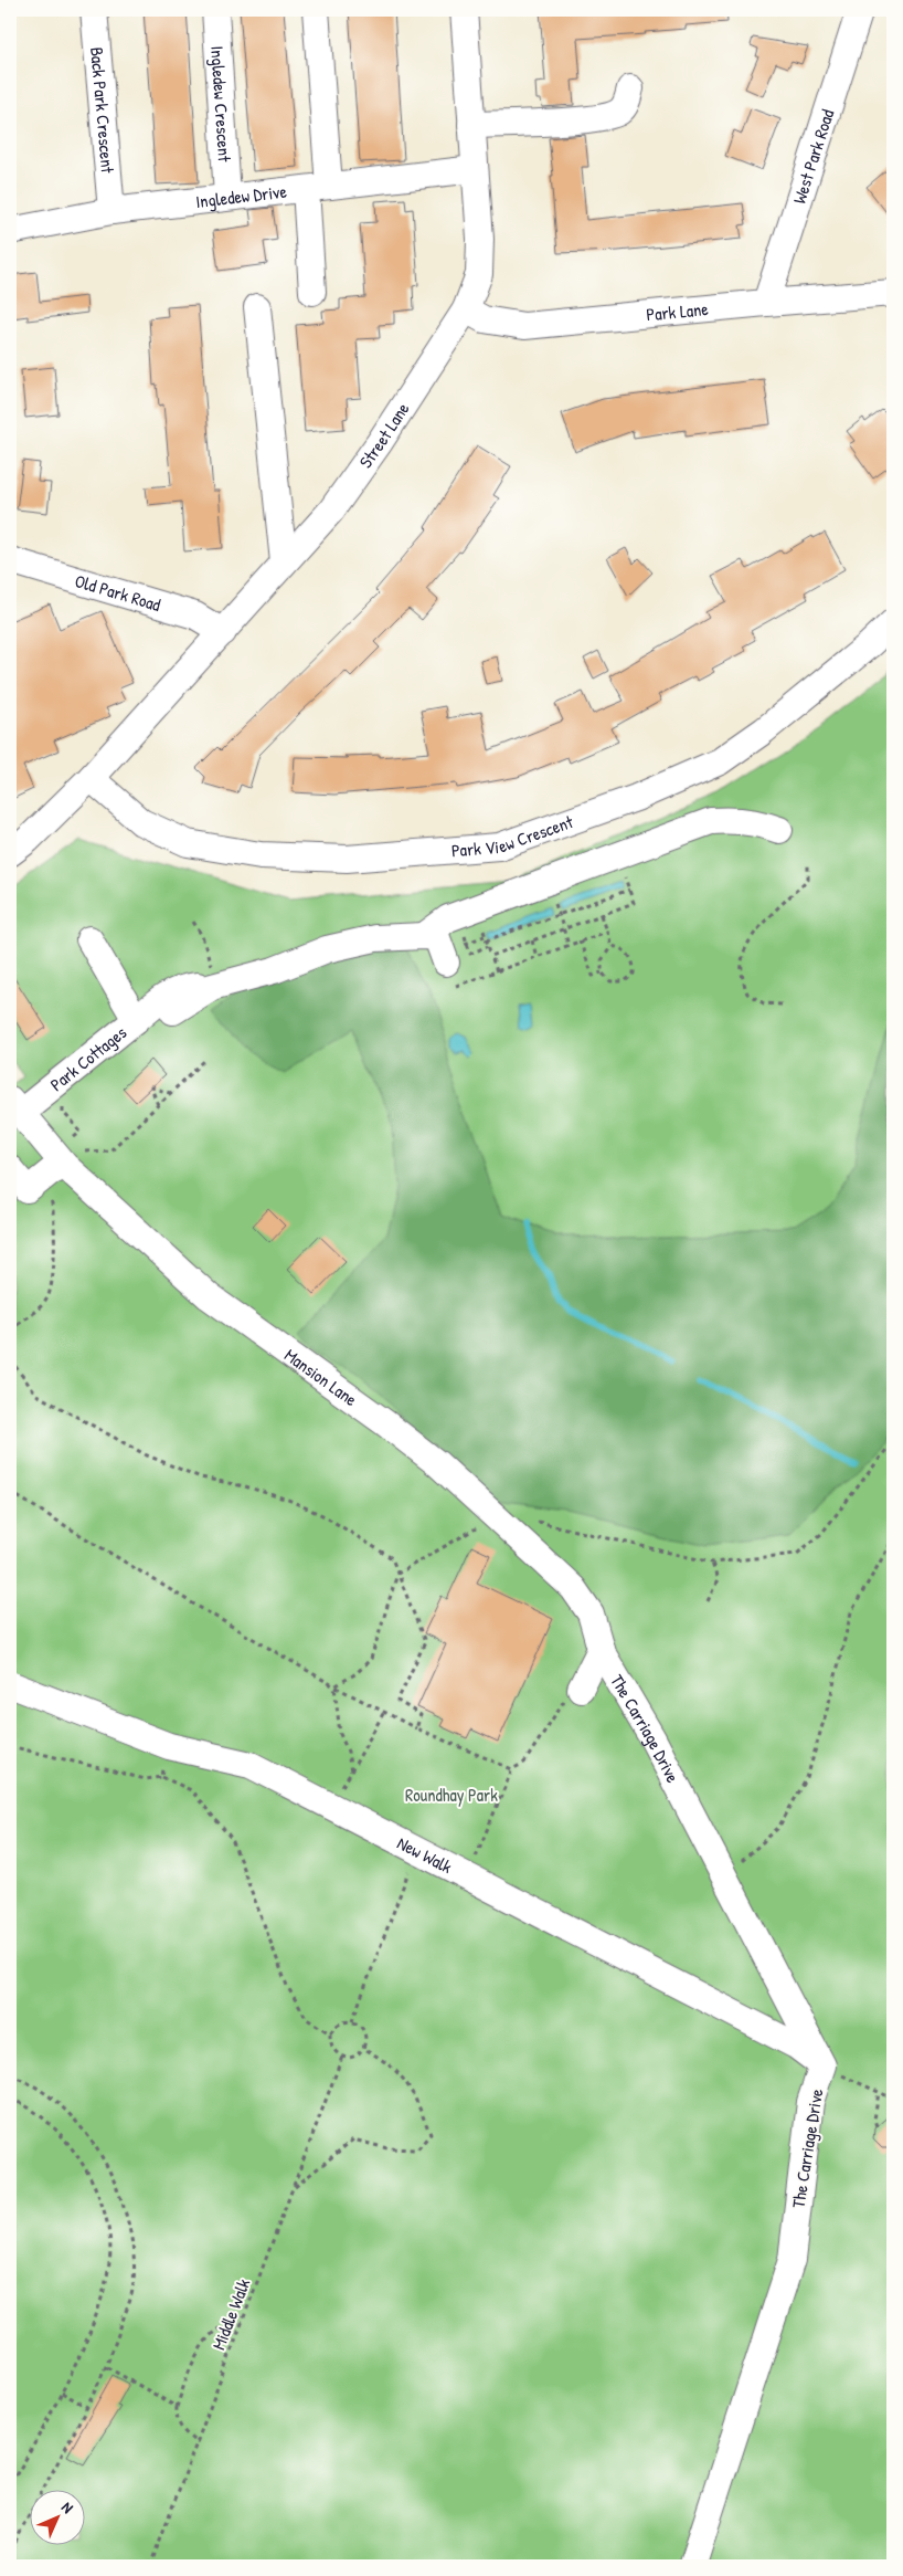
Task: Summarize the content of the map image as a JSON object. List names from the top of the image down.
{
  "streets": {
    "street": [
      "Ingledew Crescent",
      "Back Park Crescent",
      "West Park Road",
      "Ingledew Drive",
      "Park Lane",
      "Street Lane",
      "Old Park Road",
      "Park View Crescent",
      "Park Cottages",
      "Mansion Lane",
      "The Carriage Drive",
      "New Walk"
    ],
    "path": ["Middle Walk"]
  },
  "crossings": [
    ["Ingledew Crescent", "Ingledew Drive"],
    ["Back Park Crescent", "Ingledew Drive"],
    ["West Park Road", "Park Lane"],
    ["Ingledew Drive", "Street Lane"],
    ["Park Lane", "Street Lane"],
    ["Street Lane", "Old Park Road"],
    ["Street Lane", "Park View Crescent"],
    ["Park Cottages", "Mansion Lane"],
    ["Mansion Lane", "The Carriage Drive"],
    ["The Carriage Drive", "New Walk"]
  ],
  "parks": ["Roundhay Park"],
  "north": "top right"
}
